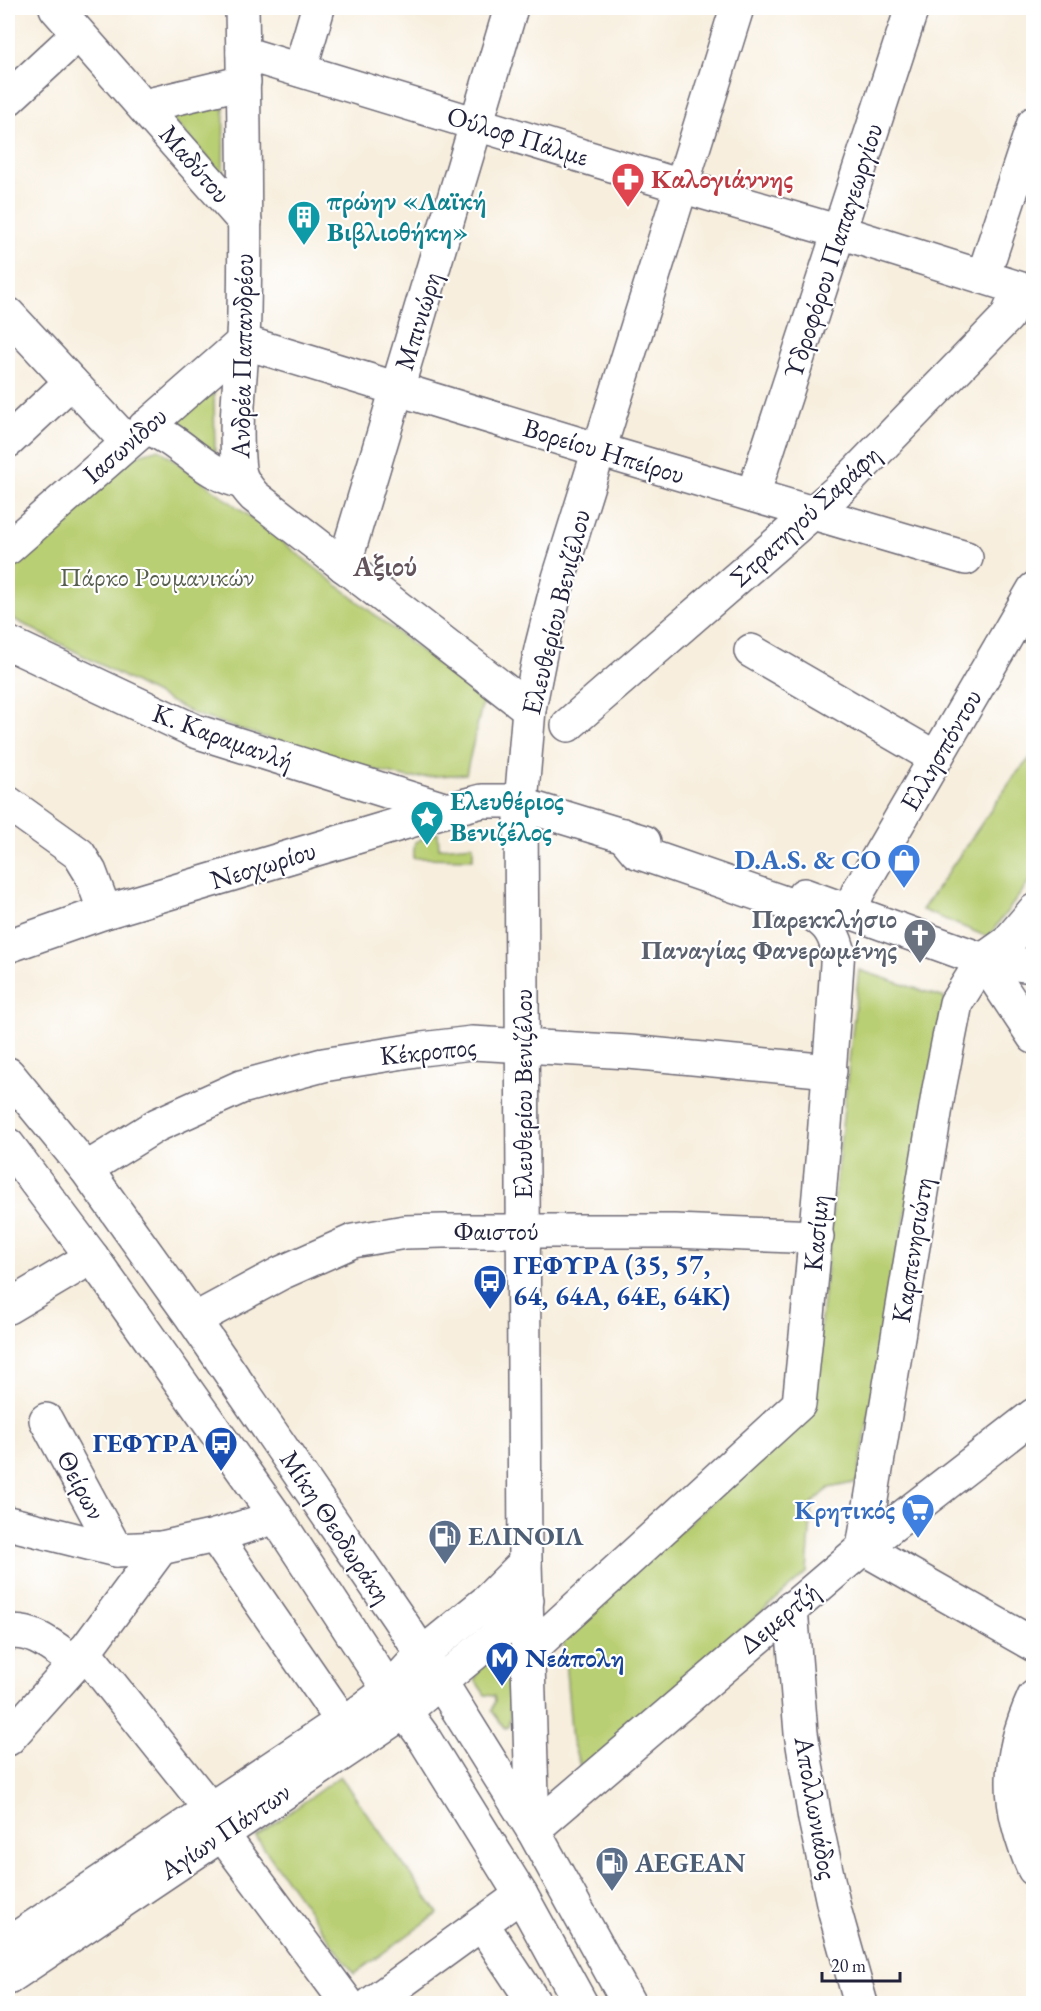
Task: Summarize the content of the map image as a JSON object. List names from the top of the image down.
{
  "streets": {
    "main road": [
      "Ούλοφ Πάλμε",
      "Μαδύτου",
      "Υδροφόρου Παπαγεωργίου",
      "Μπινιώρη",
      "Ανδρέα Παπανδρέου",
      "Ιασωνίδου",
      "Βορείου Ηπείρου",
      "Στρατηγού Σαράφη",
      "Ελευθερίου Βενιζέλου",
      "Κ. Καραμανλή",
      "Ελλησπόντου",
      "Νεοχωρίου",
      "Κέκροπος",
      "Φαιστού",
      "Κασίμη",
      "Καρπενησιώτη",
      "Θείρων",
      "Μίκη Θεοδωράκη",
      "Δεμερτζή",
      "Απολλωνιάδος",
      "Αγίων Πάντων"
    ]
  },
  "crossings": [
    ["Ούλοφ Πάλμε", "Μαδύτου"],
    ["Ούλοφ Πάλμε", "Υδροφόρου Παπαγεωργίου"],
    ["Ούλοφ Πάλμε", "Μπινιώρη"],
    ["Ούλοφ Πάλμε", "Ανδρέα Παπανδρέου"],
    ["Ούλοφ Πάλμε", "Στρατηγού Σαράφη"],
    ["Ούλοφ Πάλμε", "Ελευθερίου Βενιζέλου"],
    ["Μαδύτου", "Ανδρέα Παπανδρέου"],
    ["Υδροφόρου Παπαγεωργίου", "Βορείου Ηπείρου"],
    ["Μπινιώρη", "Ανδρέα Παπανδρέου"],
    ["Μπινιώρη", "Βορείου Ηπείρου"],
    ["Ανδρέα Παπανδρέου", "Ιασωνίδου"],
    ["Ανδρέα Παπανδρέου", "Βορείου Ηπείρου"],
    ["Ανδρέα Παπανδρέου", "Ελευθερίου Βενιζέλου"],
    ["Ιασωνίδου", "Βορείου Ηπείρου"],
    ["Βορείου Ηπείρου", "Στρατηγού Σαράφη"],
    ["Βορείου Ηπείρου", "Ελευθερίου Βενιζέλου"],
    ["Ελευθερίου Βενιζέλου", "Νεοχωρίου"],
    ["Ελευθερίου Βενιζέλου", "Κέκροπος"],
    ["Ελευθερίου Βενιζέλου", "Φαιστού"],
    ["Ελευθερίου Βενιζέλου", "Κασίμη"],
    ["Ελευθερίου Βενιζέλου", "Μίκη Θεοδωράκη"],
    ["Ελευθερίου Βενιζέλου", "Δεμερτζή"],
    ["Κ. Καραμανλή", "Νεοχωρίου"],
    ["Ελλησπόντου", "Νεοχωρίου"],
    ["Νεοχωρίου", "Κασίμη"],
    ["Νεοχωρίου", "Καρπενησιώτη"],
    ["Κέκροπος", "Κασίμη"],
    ["Κέκροπος", "Μίκη Θεοδωράκη"],
    ["Φαιστού", "Κασίμη"],
    ["Φαιστού", "Μίκη Θεοδωράκη"],
    ["Καρπενησιώτη", "Δεμερτζή"],
    ["Μίκη Θεοδωράκη", "Δεμερτζή"],
    ["Μίκη Θεοδωράκη", "Αγίων Πάντων"],
    ["Δεμερτζή", "Απολλωνιάδος"]
  ],
  "districts": ["Αξιού"],
  "parks": ["Πάρκο Ρουμανικών"],
  "places": {
    "pharmacy": ["Καλογιάννης"],
    "building": ["πρώην «Λαϊκή Βιβλιοθήκη»"],
    "place": ["Ελευθέριος Βενιζέλος"],
    "shop": ["D.A.S. & CO"],
    "church": ["Παρεκκλήσιο Παναγίας Φανερωμένης"],
    "bus stop": ["ΓΕΦΥΡΑ (35, 57, 64, 64Α, 64Ε, 64Κ)", "ΓΕΦΥΡΑ"],
    "supermarket": ["Κρητικός"],
    "fuel station": ["ΕΛΙΝΟΙΛ", "AEGEAN"],
    "metro station": ["Νεάπολη"]
  },
  "scale_bar": "20 m"
}
